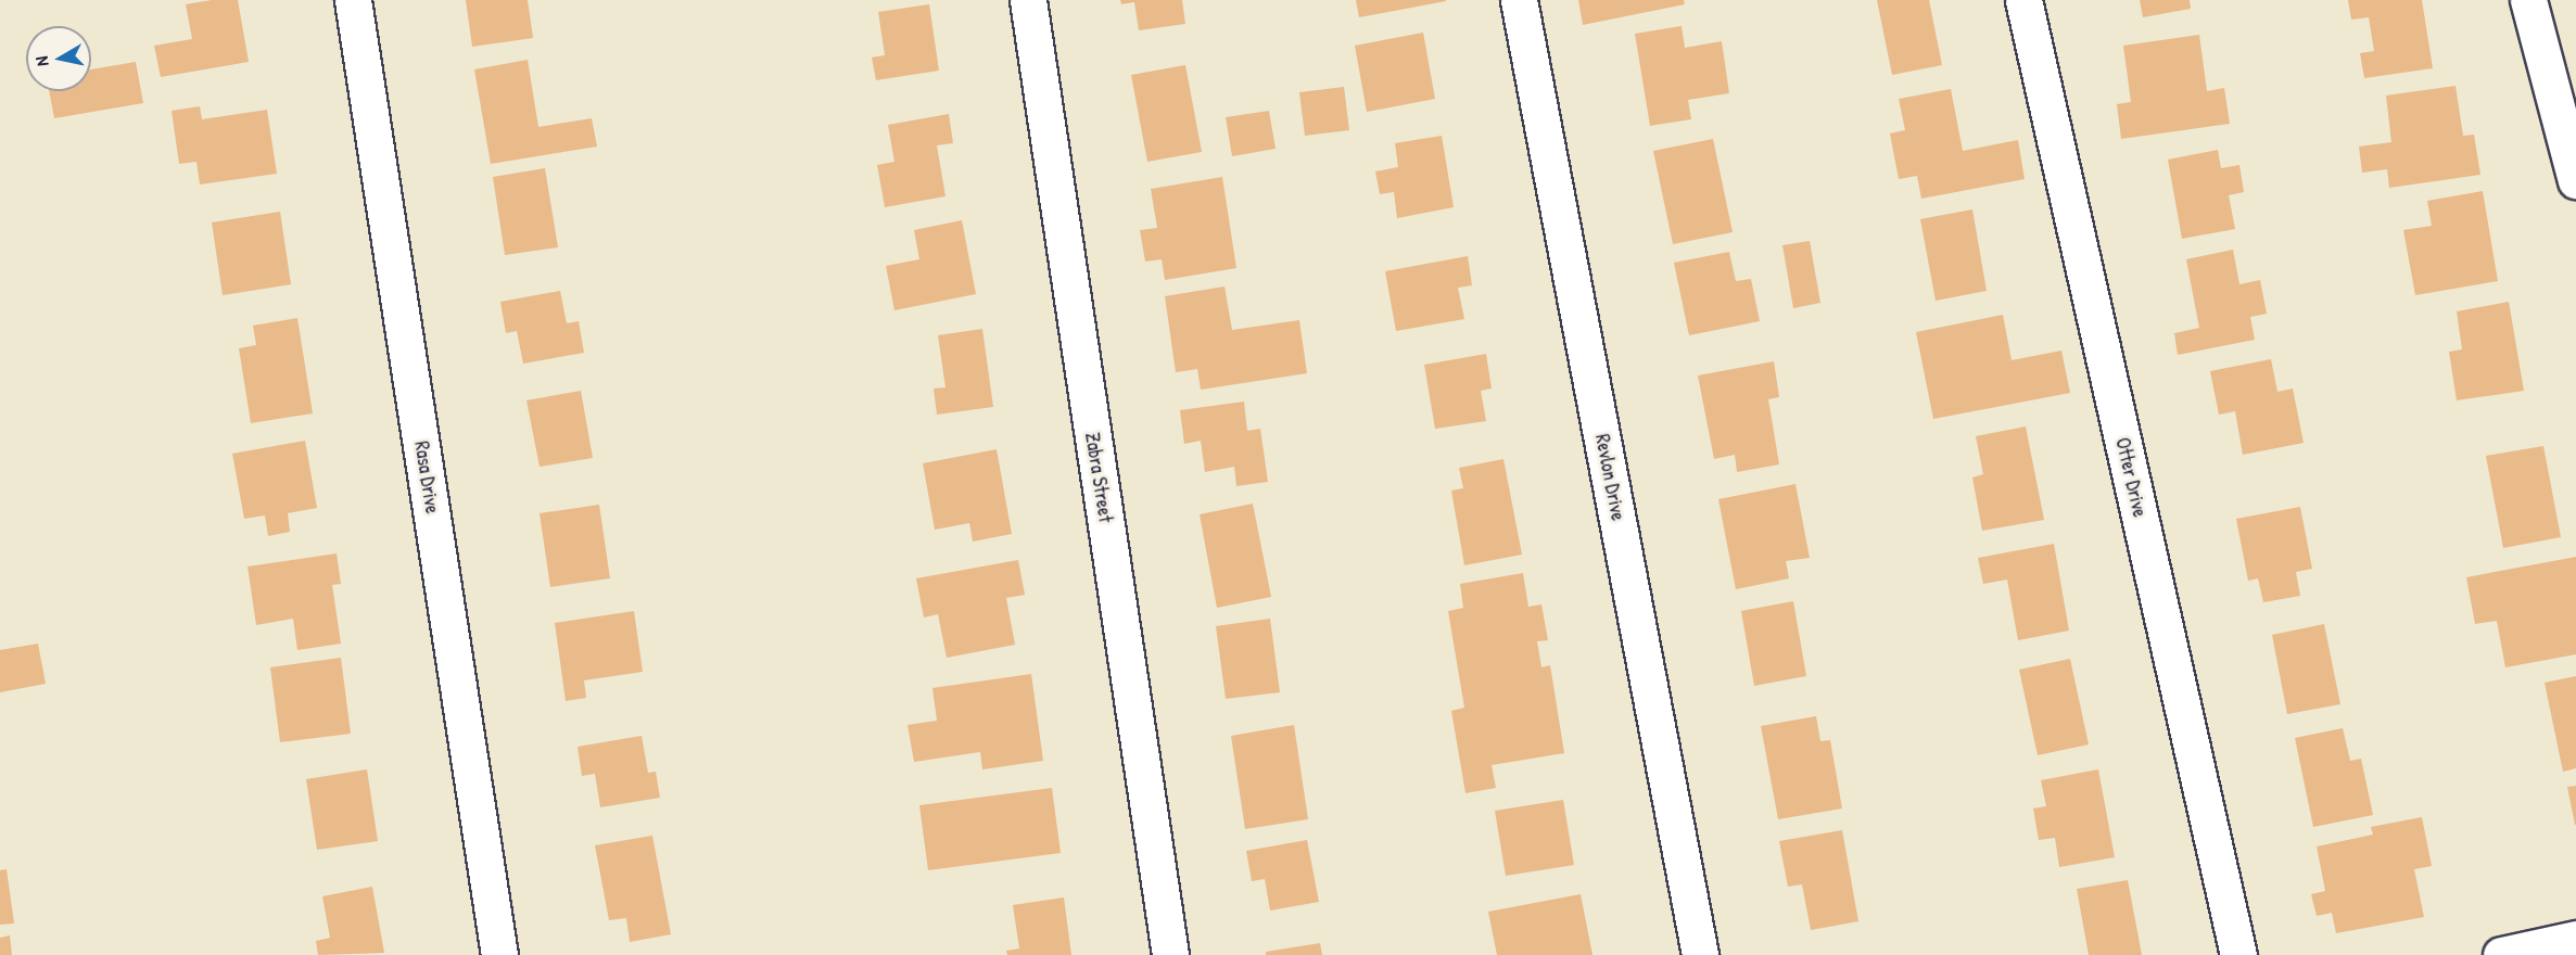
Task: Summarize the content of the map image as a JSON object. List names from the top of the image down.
{
  "streets": {
    "street": [
      "Rasa Drive",
      "Zabra Street",
      "Revlon Drive",
      "Otter Drive"
    ]
  },
  "north": "left"
}
